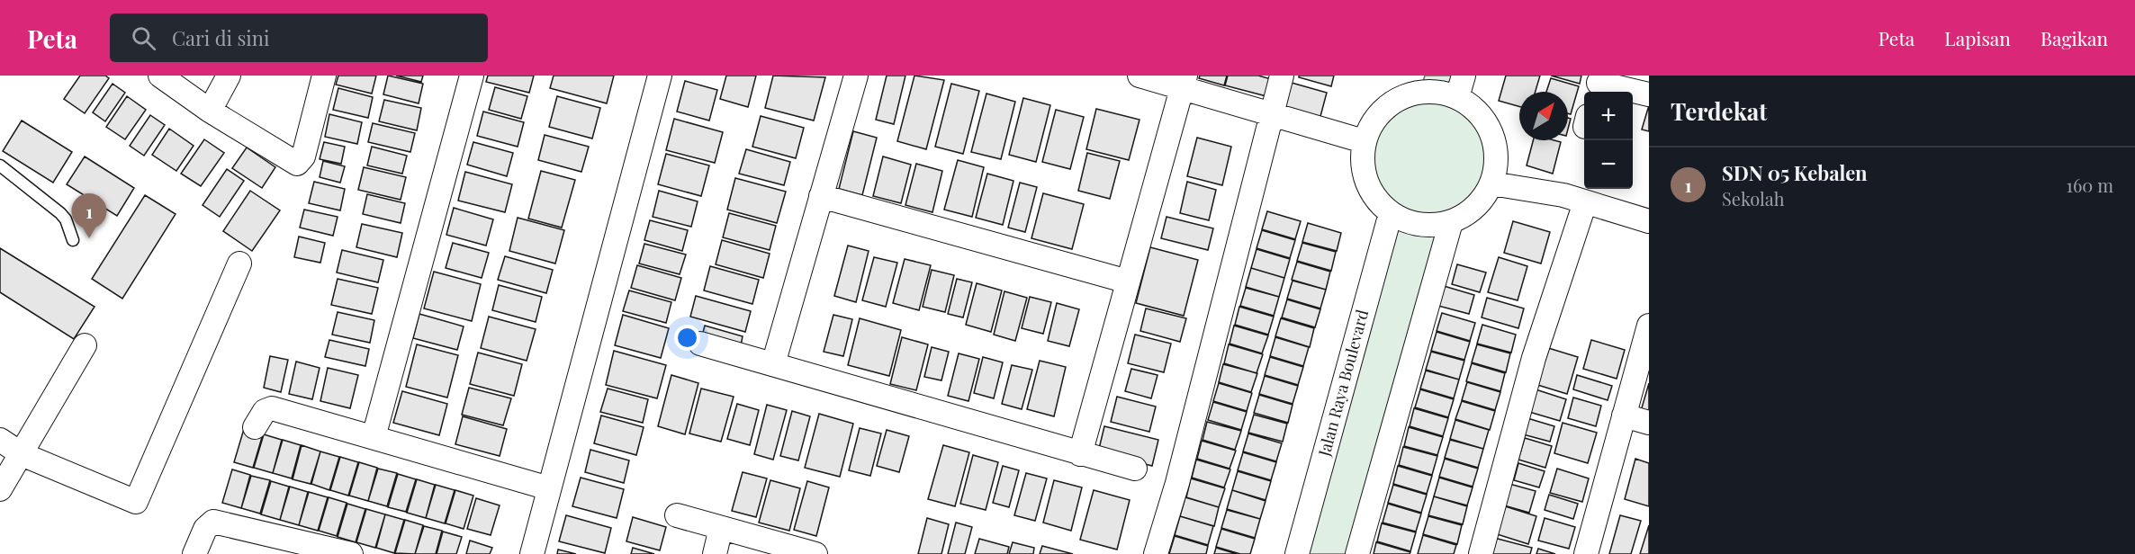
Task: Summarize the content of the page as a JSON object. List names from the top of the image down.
{
  "streets": {
    "street": ["Jalan Raya Boulevard"]
  },
  "north": "top right",
  "page": {
    "header": "Peta",
    "search": "Cari di sini",
    "nav": ["Peta", "Lapisan", "Bagikan"],
    "heading": "Terdekat",
    "map_buttons": ["+", "−"],
    "list": [
      {
        "mark": "1",
        "name": "SDN 05 Kebalen",
        "note": "Sekolah",
        "value": "160 m"
      }
    ],
    "pins": "1"
  }
}
